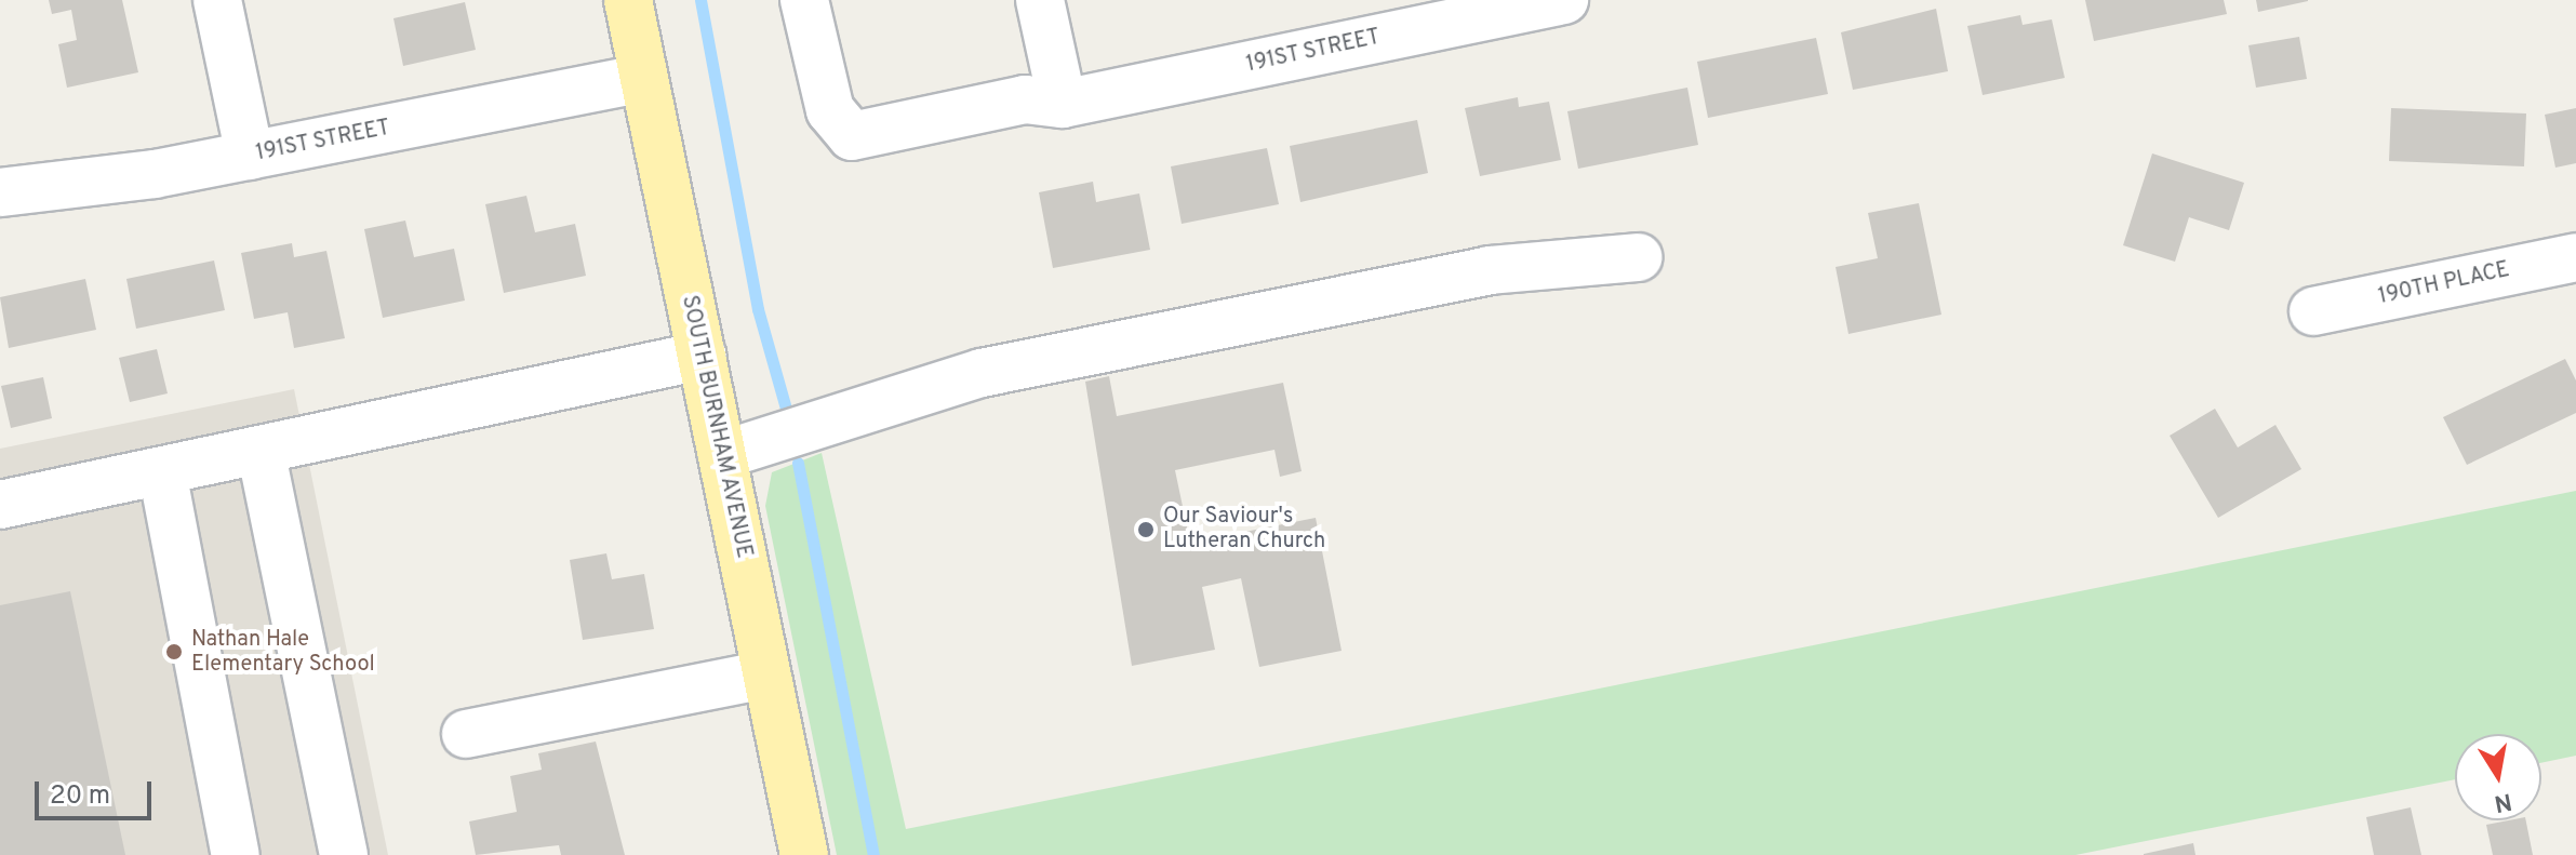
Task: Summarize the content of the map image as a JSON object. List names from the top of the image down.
{
  "streets": {
    "main road": ["SOUTH BURNHAM AVENUE"],
    "street": ["191ST STREET", "190TH PLACE"]
  },
  "crossings": [
    ["191ST STREET", "SOUTH BURNHAM AVENUE"]
  ],
  "places": ["Our Saviour's Lutheran Church", "Nathan Hale Elementary School"],
  "scale_bar": "20 m",
  "north": "bottom"
}
